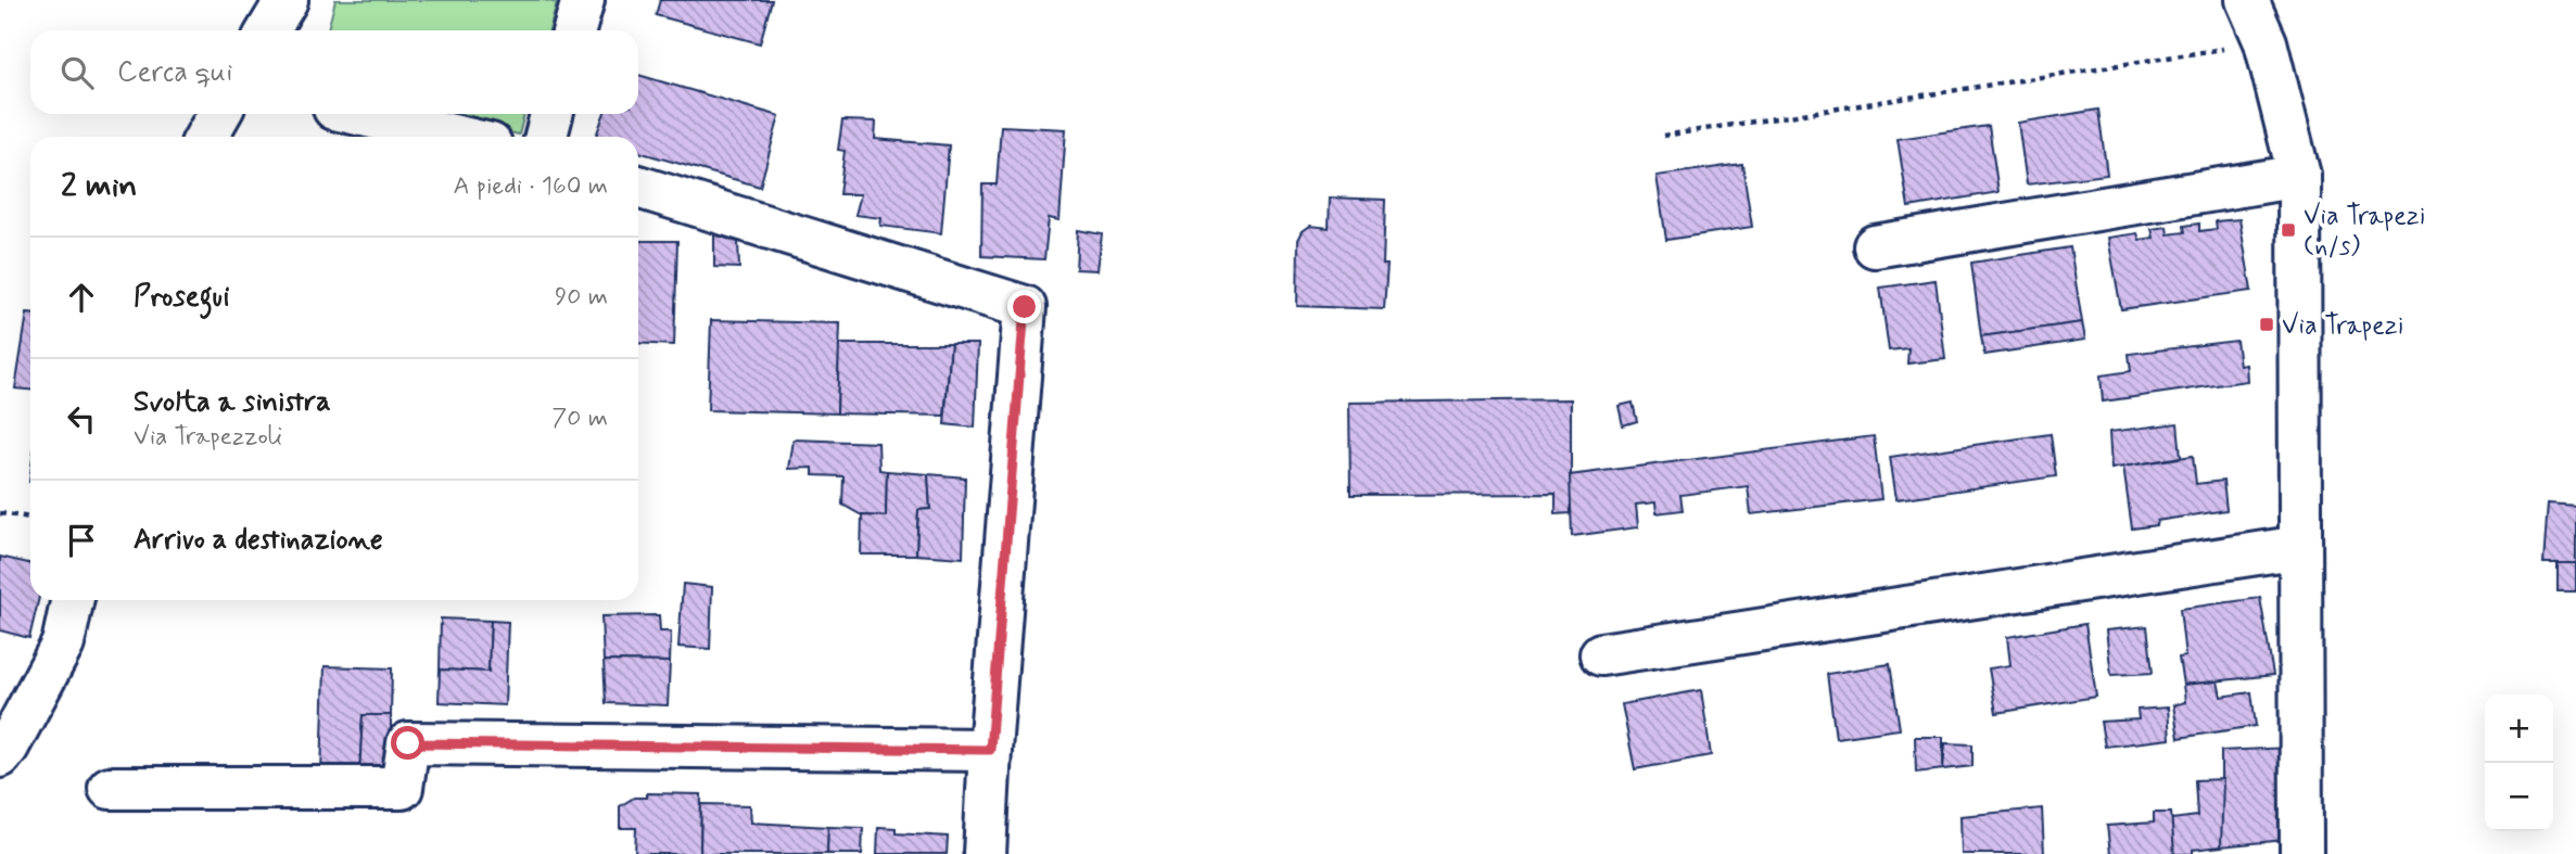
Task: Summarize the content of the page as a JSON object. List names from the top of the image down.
{
  "places": {
    "transit": ["Via Trapezi (n/s)", "Via Trapezi"]
  },
  "page": {
    "search": "Cerca qui",
    "heading": ["2 min", "A piedi · 160 m"],
    "list": [
      ["Prosegui", "90 m"],
      ["Svolta a sinistra", "Via Trapezzoli", "70 m"],
      "Arrivo a destinazione"
    ],
    "map_buttons": ["+", "−"]
  }
}
